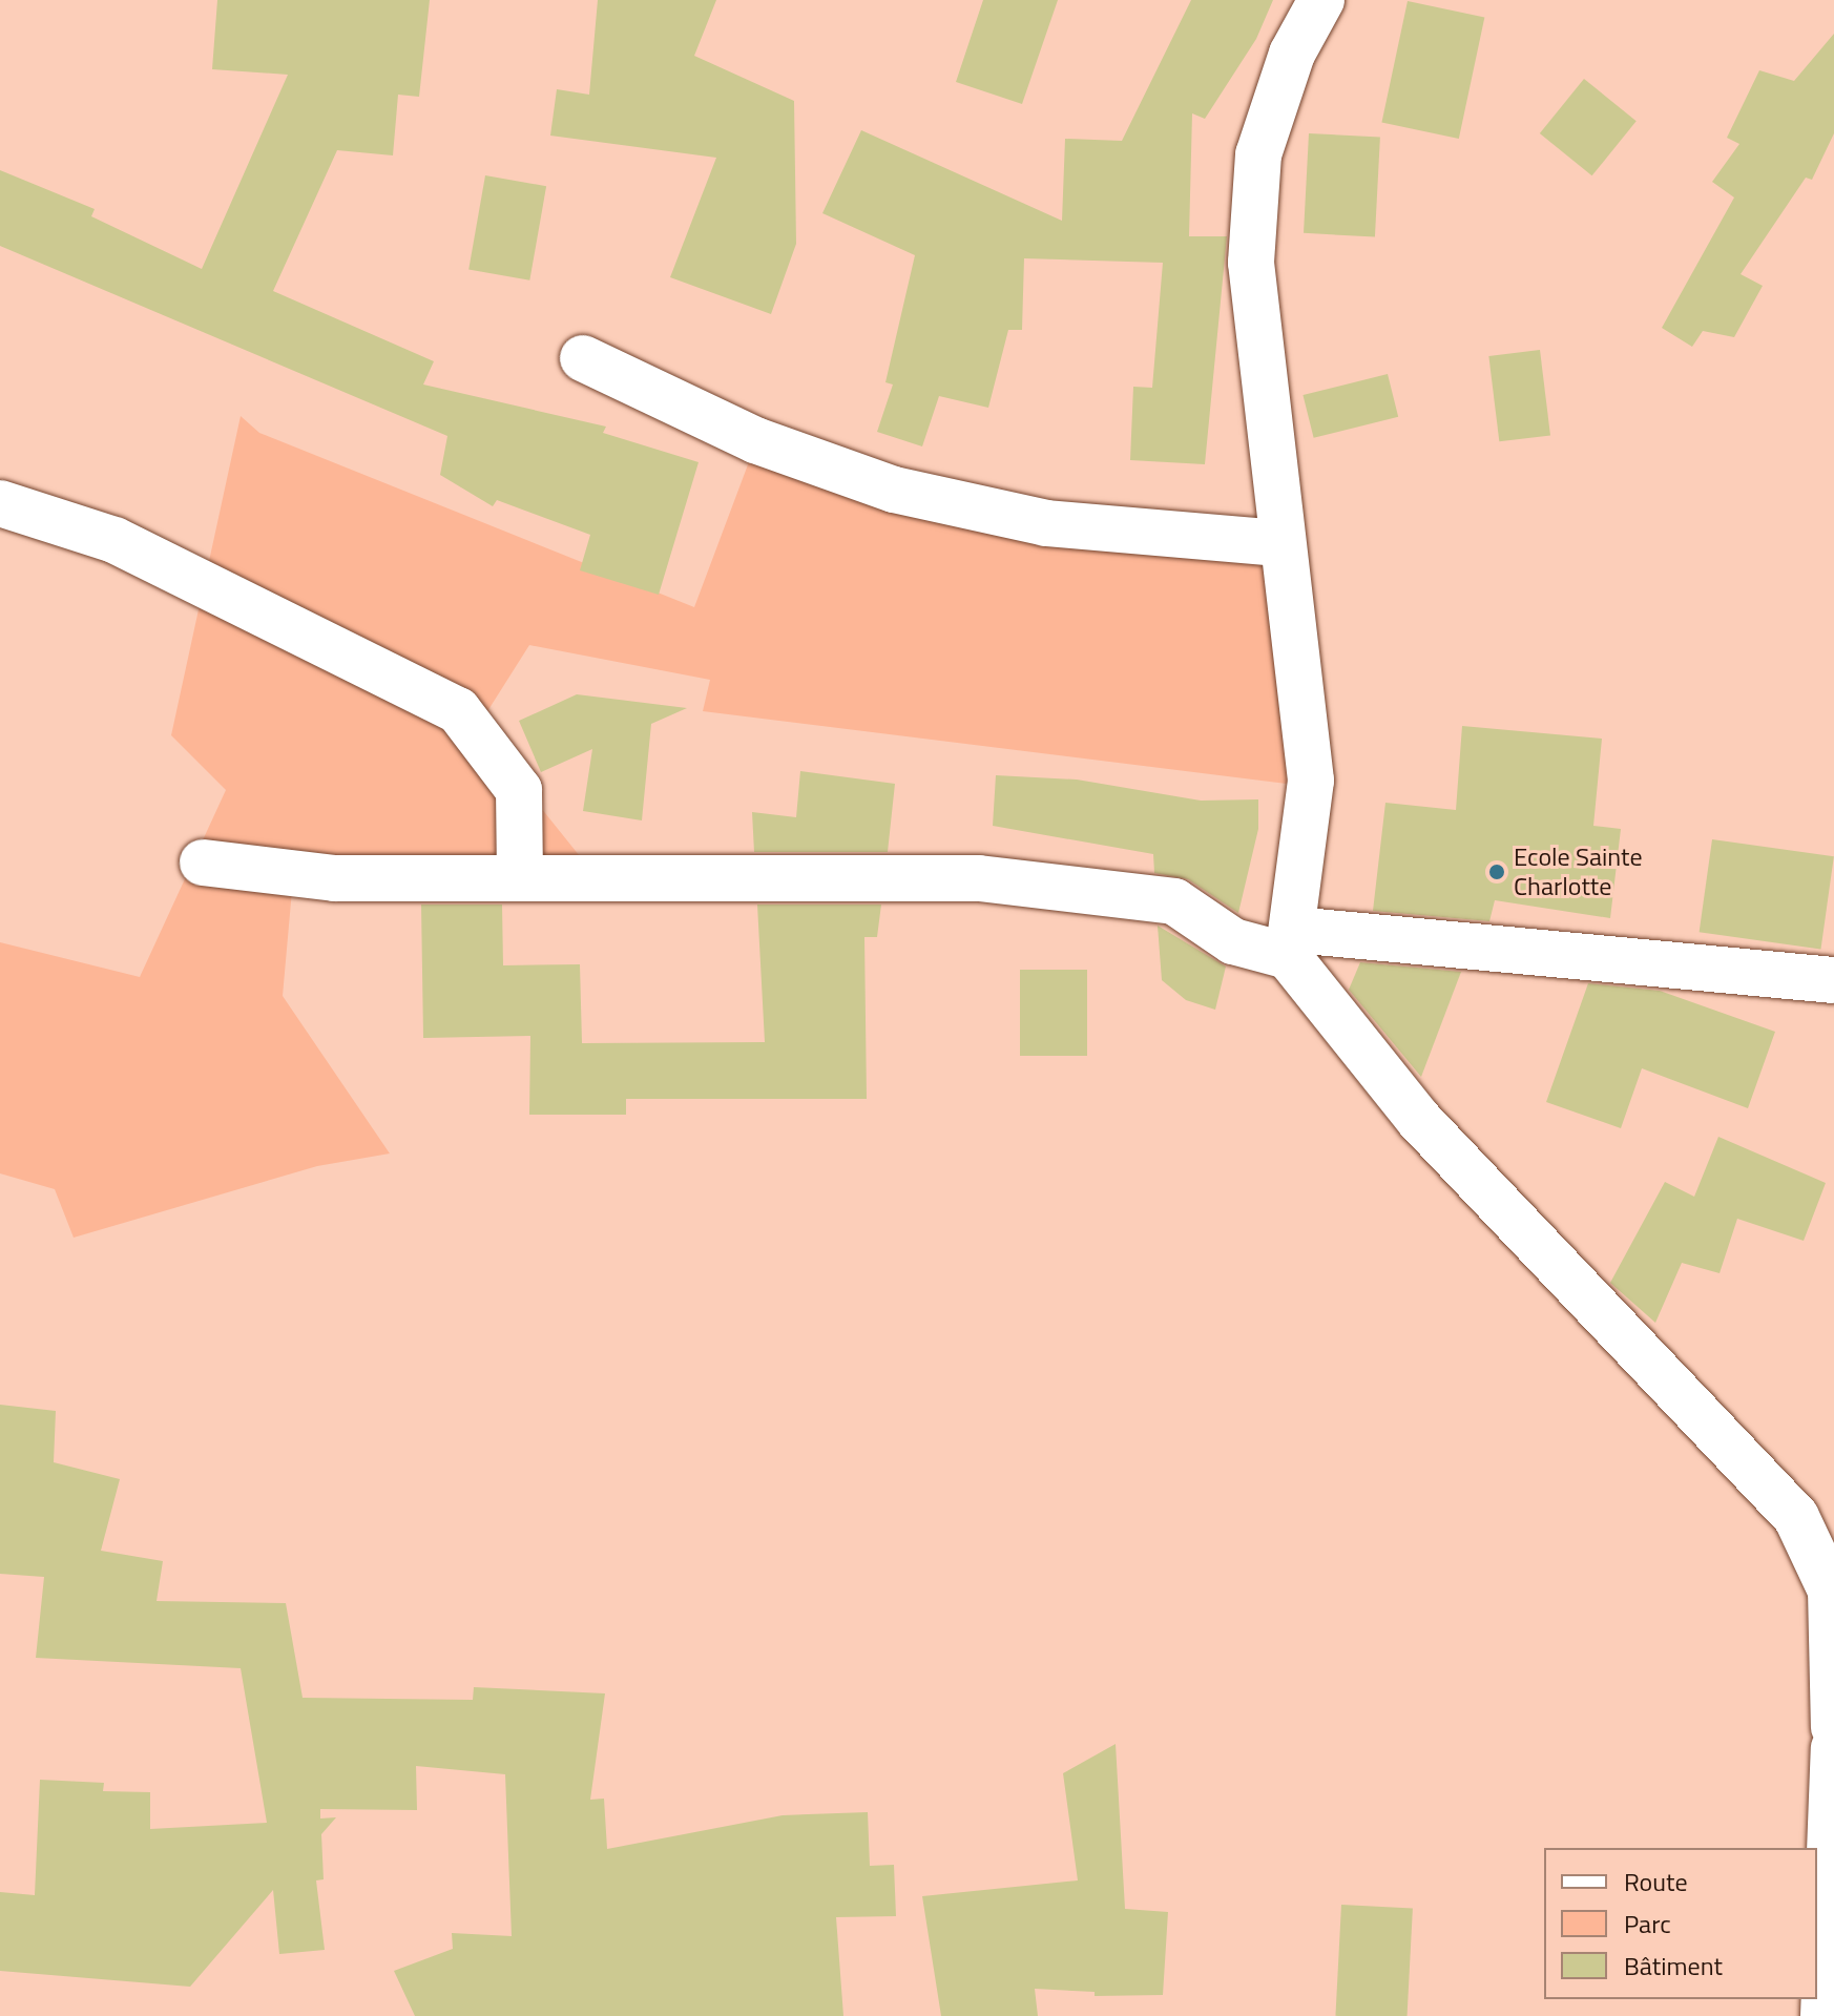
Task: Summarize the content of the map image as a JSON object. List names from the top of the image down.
{
  "places": ["Ecole Sainte Charlotte"],
  "legend": ["Route", "Parc", "Bâtiment"]
}
